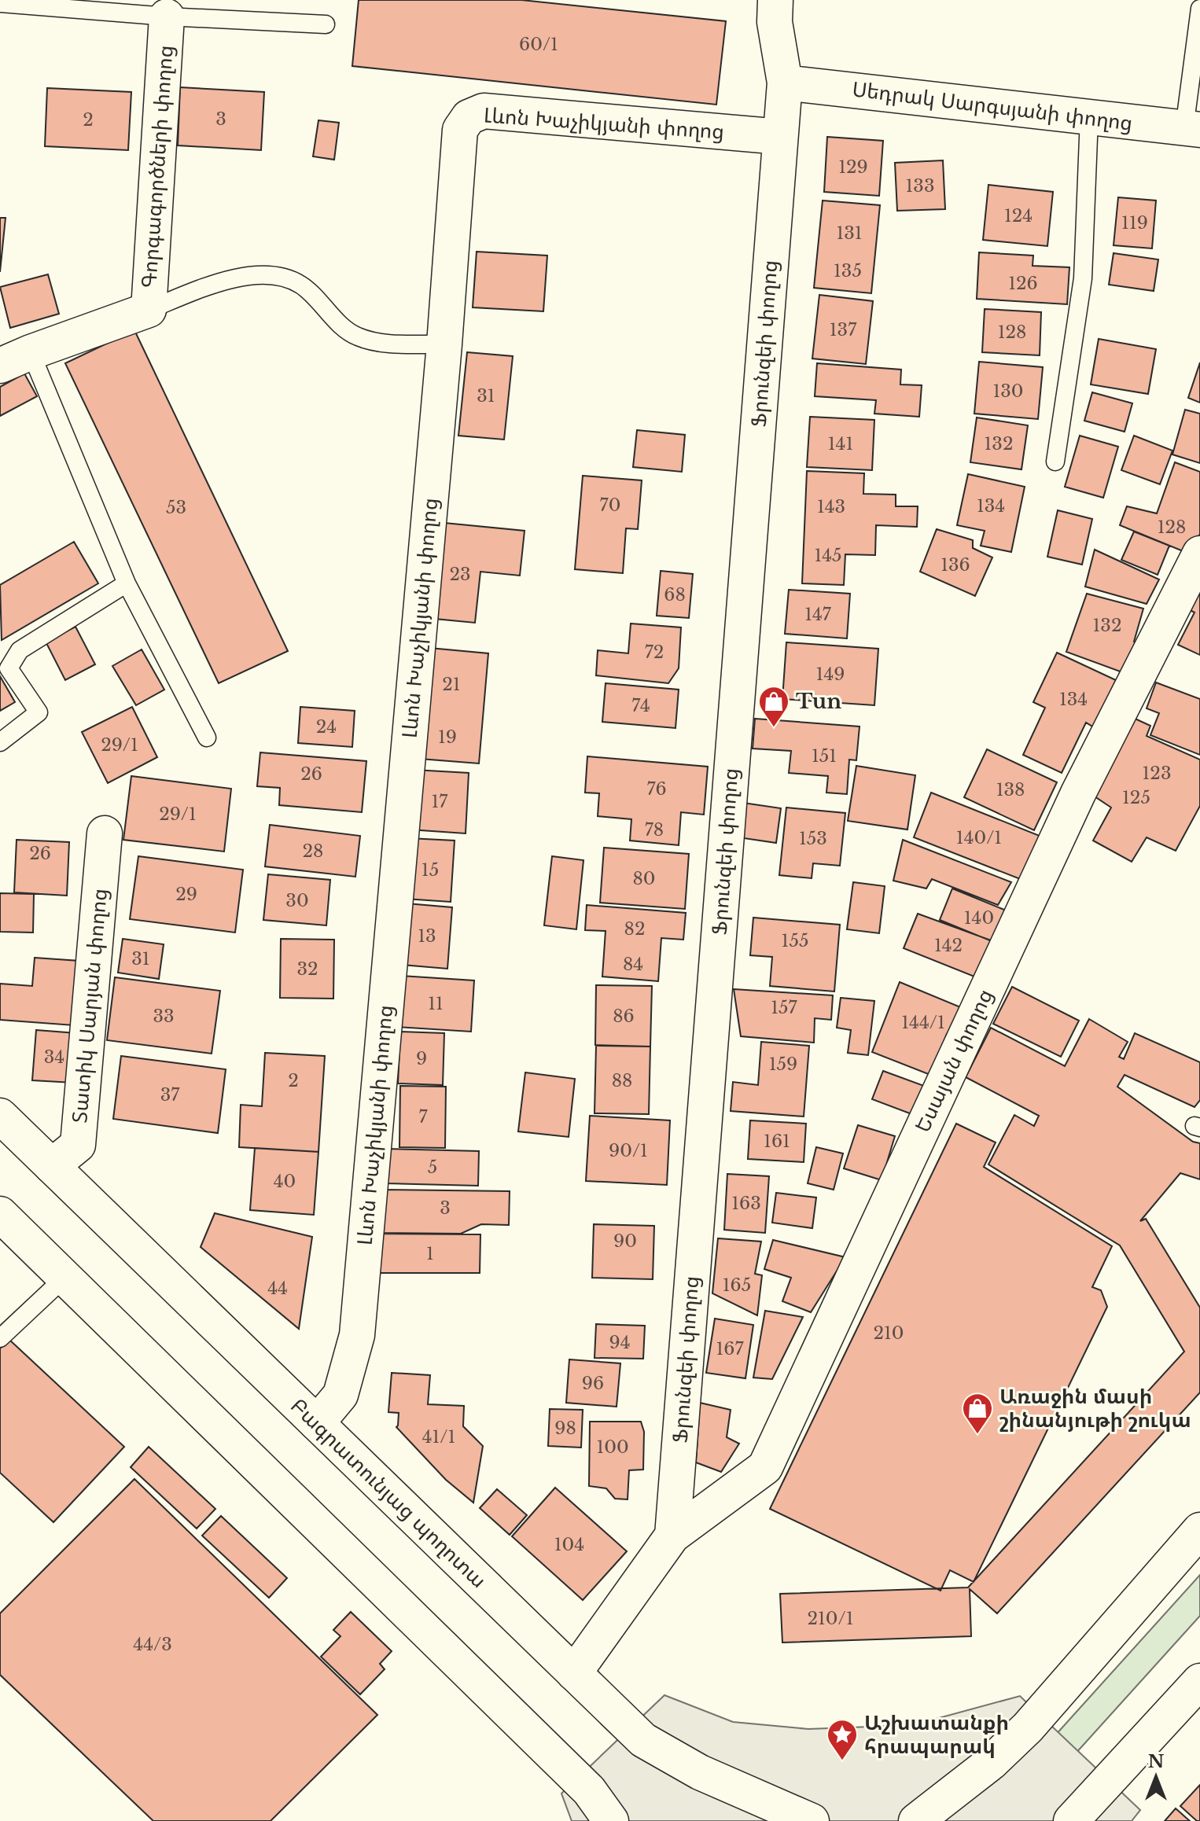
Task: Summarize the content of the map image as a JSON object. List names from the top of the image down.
{
  "streets": {
    "street": [
      "Սեդրակ Սարգսյանի փողոց",
      "Լևոն Խաչիկյանի փողոց",
      "Գորգագործների փողոց",
      "Ֆրունզեի փողոց",
      "Տատիկ Սարյան փողոց",
      "Եսայան փողոց",
      "Բագրատունյաց պողոտա"
    ]
  },
  "crossings": [
    ["Սեդրակ Սարգսյանի փողոց", "Ֆրունզեի փողոց"],
    ["Լևոն Խաչիկյանի փողոց", "Ֆրունզեի փողոց"],
    ["Լևոն Խաչիկյանի փողոց", "Բագրատունյաց պողոտա"],
    ["Ֆրունզեի փողոց", "Եսայան փողոց"],
    ["Տատիկ Սարյան փողոց", "Բագրատունյաց պողոտա"]
  ],
  "places": {
    "shop": ["Tun", "Առաջին մասի շինանյութի շուկա"],
    "place": ["Աշխատանքի հրապարակ"]
  },
  "house_numbers": [
    "60/1",
    "3",
    "2",
    "129",
    "133",
    "124",
    "119",
    "131",
    "135",
    "126",
    "137",
    "128",
    "130",
    "31",
    "141",
    "132",
    "70",
    "134",
    "143",
    "53",
    "128",
    "145",
    "136",
    "23",
    "68",
    "147",
    "132",
    "72",
    "149",
    "21",
    "134",
    "74",
    "24",
    "19",
    "29/1",
    "151",
    "123",
    "26",
    "76",
    "138",
    "125",
    "17",
    "29/1",
    "78",
    "140/1",
    "153",
    "28",
    "26",
    "15",
    "80",
    "29",
    "30",
    "140",
    "82",
    "13",
    "155",
    "142",
    "31",
    "84",
    "32",
    "11",
    "157",
    "33",
    "86",
    "144/1",
    "34",
    "9",
    "159",
    "2",
    "88",
    "37",
    "7",
    "161",
    "90/1",
    "5",
    "40",
    "163",
    "3",
    "90",
    "1",
    "165",
    "44",
    "210",
    "94",
    "167",
    "96",
    "98",
    "41/1",
    "100",
    "104",
    "210/1",
    "44/3"
  ],
  "north": "top"
}
